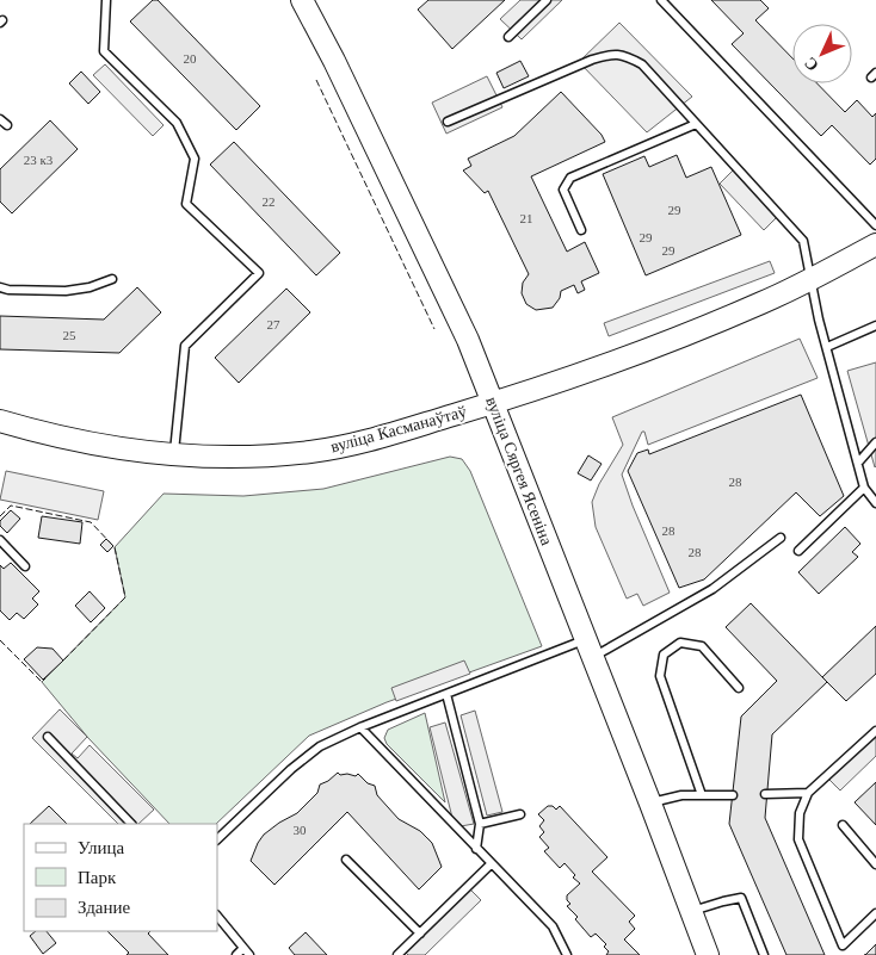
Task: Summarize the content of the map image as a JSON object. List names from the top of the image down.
{
  "streets": {
    "main road": ["вуліца Касманаўтаў", "вуліца Сяргея Ясеніна"]
  },
  "crossings": [
    ["вуліца Касманаўтаў", "вуліца Сяргея Ясеніна"]
  ],
  "house_numbers": [
    "20",
    "23 к3",
    "22",
    "29",
    "21",
    "29",
    "29",
    "27",
    "25",
    "28",
    "28",
    "28",
    "30"
  ],
  "legend": ["Улица", "Парк", "Здание"],
  "north": "bottom left"
}
